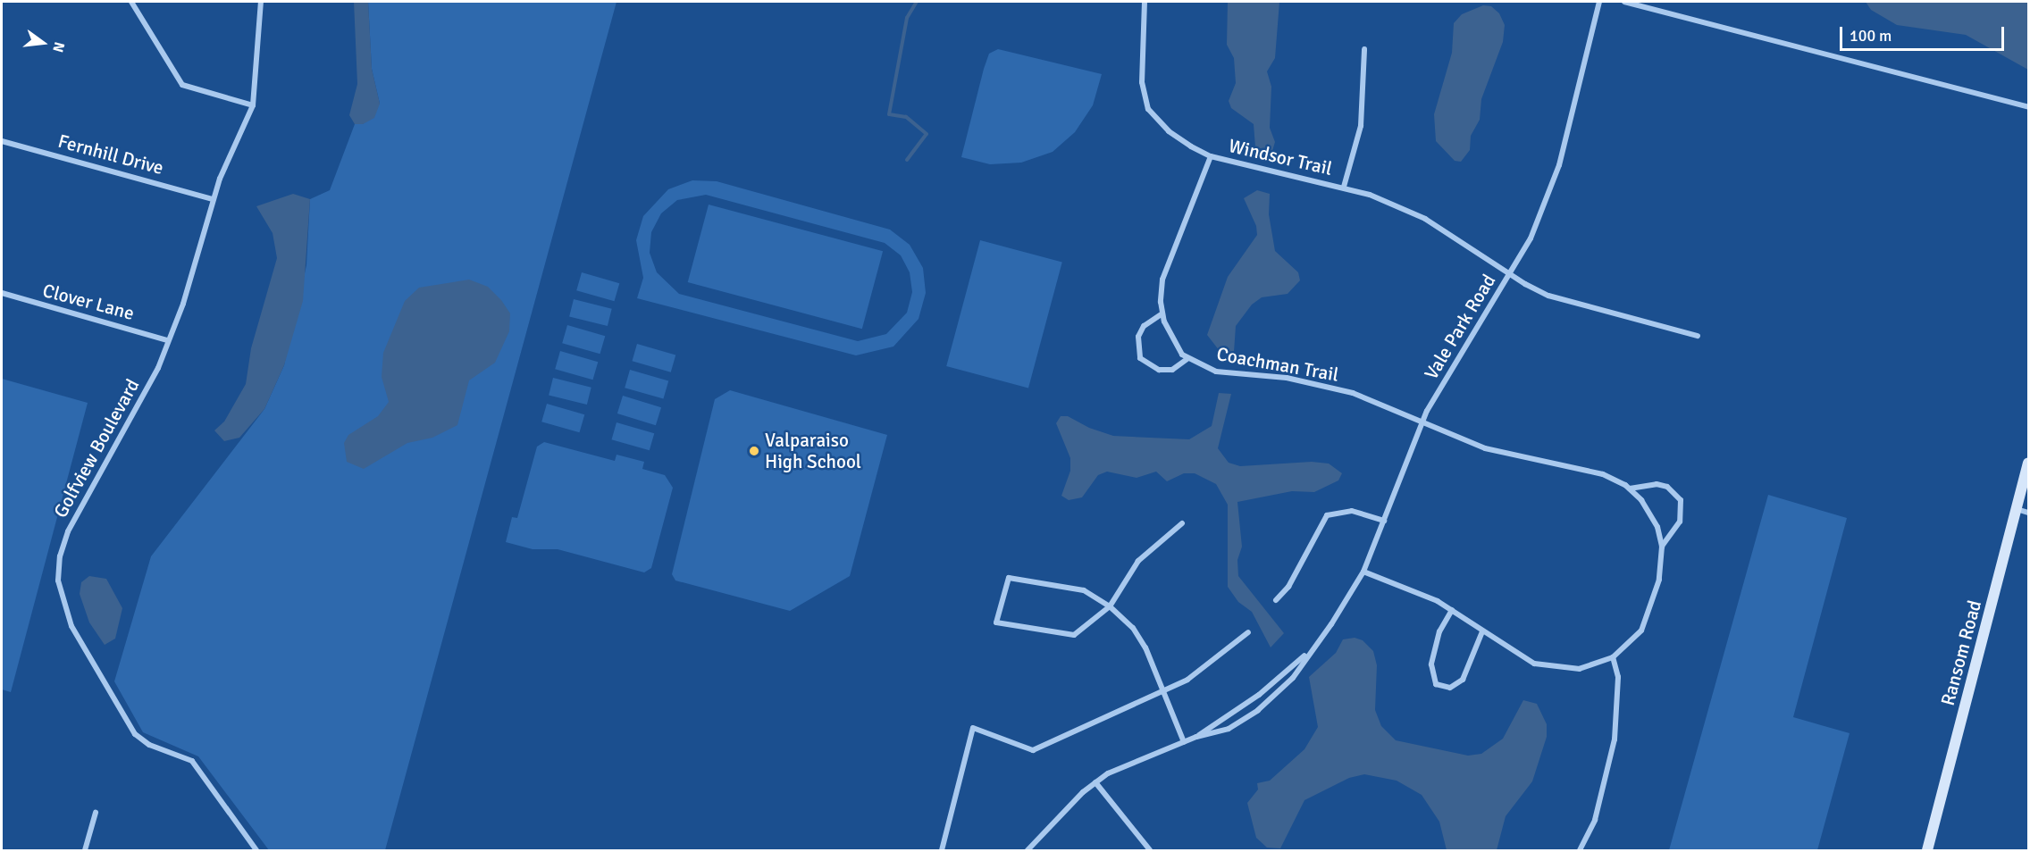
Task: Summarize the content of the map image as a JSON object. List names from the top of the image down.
{
  "streets": {
    "main road": ["Ransom Road"],
    "street": [
      "Fernhill Drive",
      "Windsor Trail",
      "Clover Lane",
      "Vale Park Road",
      "Coachman Trail",
      "Golfview Boulevard"
    ]
  },
  "crossings": [
    ["Fernhill Drive", "Golfview Boulevard"],
    ["Windsor Trail", "Vale Park Road"],
    ["Windsor Trail", "Coachman Trail"],
    ["Clover Lane", "Golfview Boulevard"],
    ["Vale Park Road", "Coachman Trail"]
  ],
  "places": ["Valparaiso High School"],
  "scale_bar": "100 m",
  "north": "right"
}
